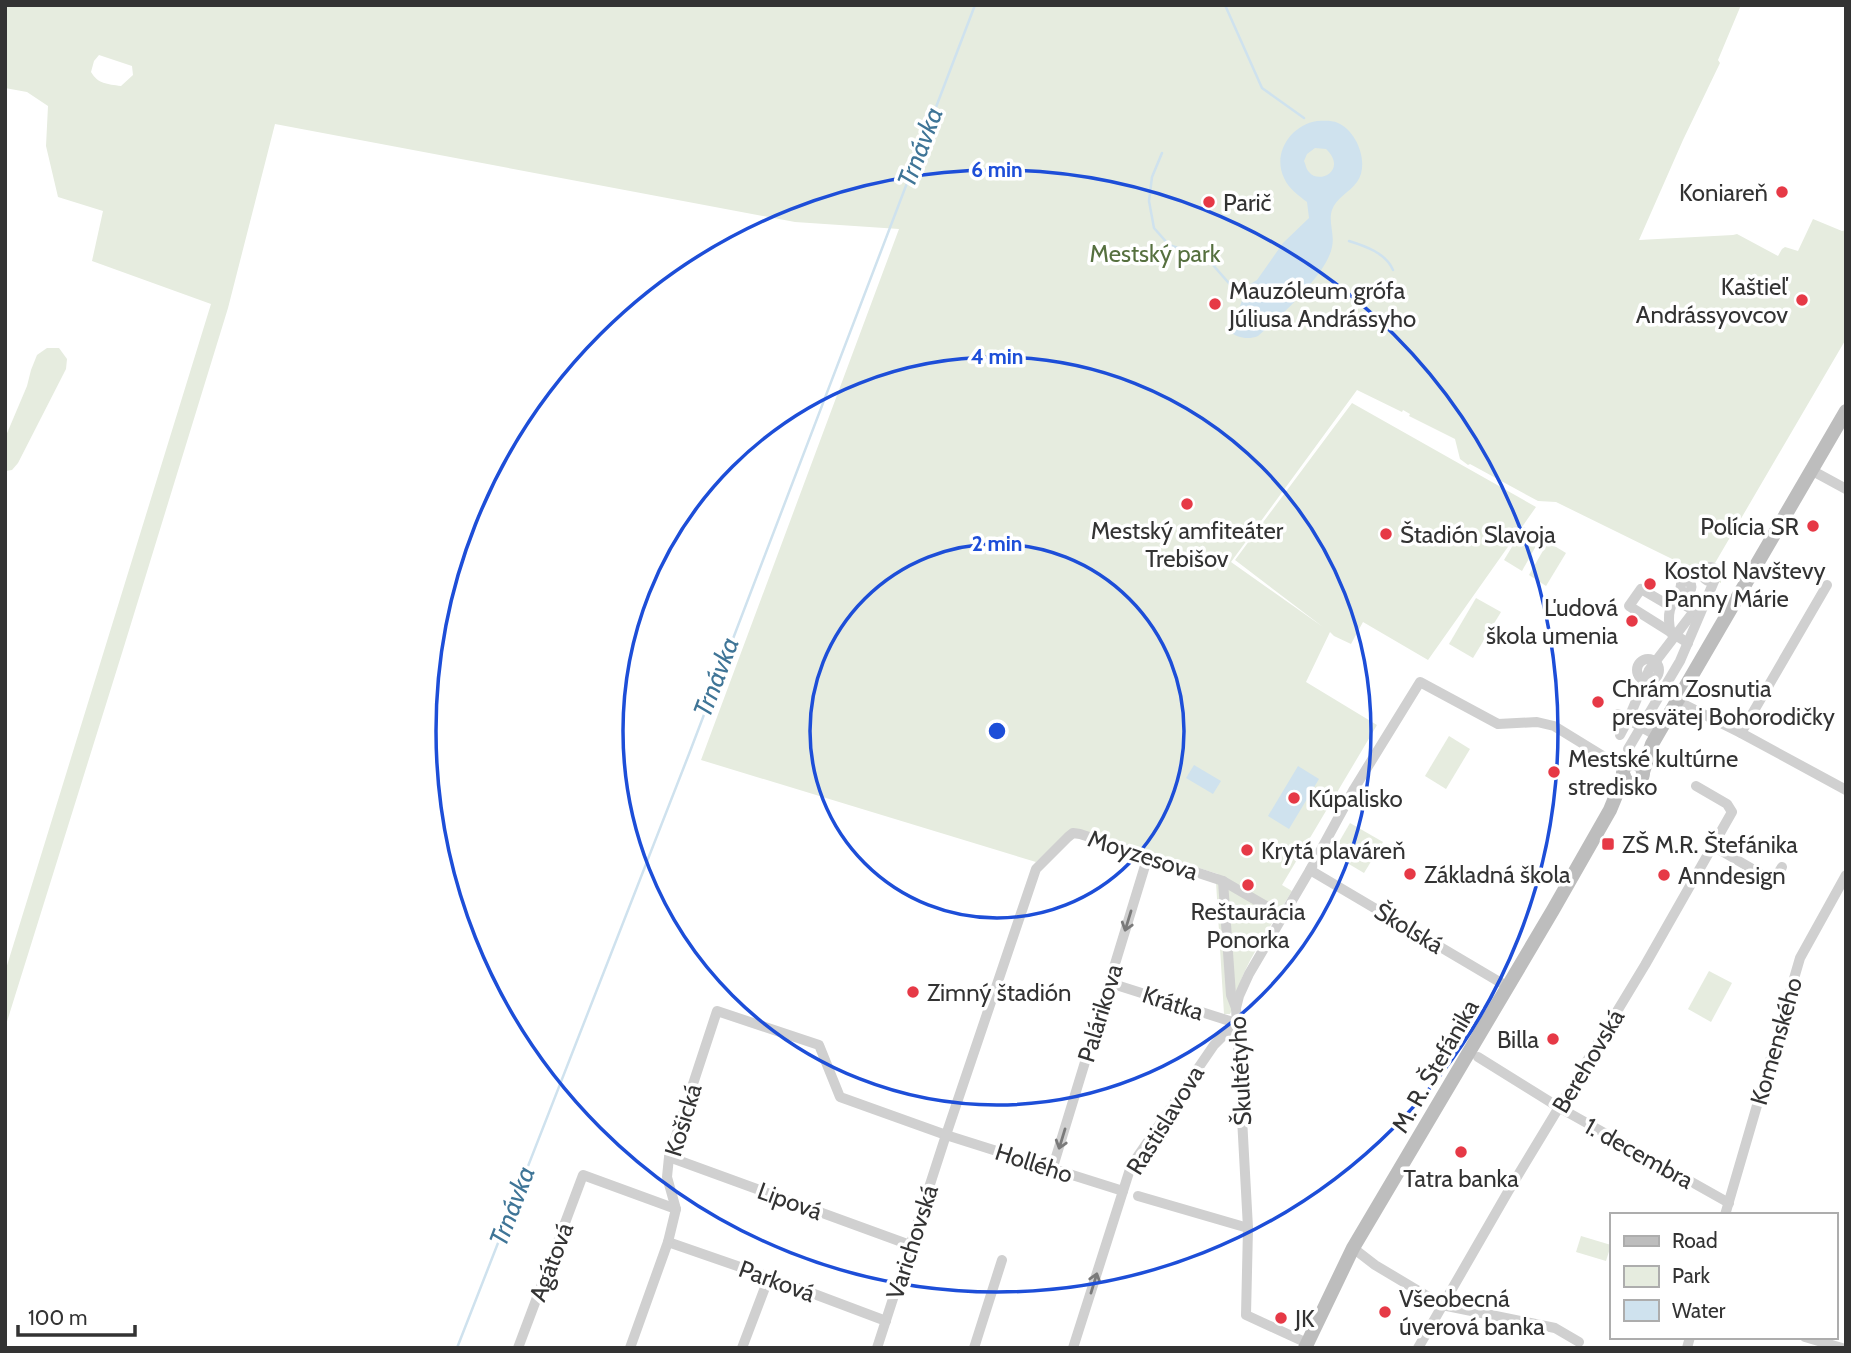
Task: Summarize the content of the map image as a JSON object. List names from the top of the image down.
{
  "streets": {
    "street": [
      "Moyzesova",
      "Školská",
      "Krátka",
      "Palárikova",
      "Komenského",
      "Berehovská",
      "M. R. Štefánika",
      "Škultétyho",
      "Košická",
      "Rastislavova",
      "1. decembra",
      "Hollého",
      "Lipová",
      "Varichovská",
      "Agátová",
      "Parková"
    ]
  },
  "crossings": [
    ["Moyzesova", "Palárikova"],
    ["Moyzesova", "Škultétyho"],
    ["Moyzesova", "Hollého"],
    ["Moyzesova", "Varichovská"],
    ["Školská", "M. R. Štefánika"],
    ["Školská", "Škultétyho"],
    ["Krátka", "Palárikova"],
    ["Krátka", "Škultétyho"],
    ["Krátka", "Rastislavova"],
    ["Palárikova", "Hollého"],
    ["Komenského", "1. decembra"],
    ["Berehovská", "1. decembra"],
    ["M. R. Štefánika", "Škultétyho"],
    ["Škultétyho", "Rastislavova"],
    ["Košická", "Hollého"],
    ["Košická", "Lipová"],
    ["Košická", "Agátová"],
    ["Košická", "Parková"],
    ["Rastislavova", "Hollého"],
    ["Hollého", "Varichovská"],
    ["Lipová", "Varichovská"],
    ["Varichovská", "Parková"]
  ],
  "one_way": ["Palárikova", "Rastislavova"],
  "water": ["Trnávka"],
  "parks": ["Mestský park"],
  "places": {
    "other": [
      "Koniareň",
      "Parič",
      "Kaštieľ Andrássyovcov",
      "Mauzóleum grófa Júliusa Andrássyho",
      "Mestský amfiteáter Trebišov",
      "Polícia SR",
      "Štadión Slavoja",
      "Kostol Navštevy Panny Márie",
      "Ľudová škola umenia",
      "Chrám Zosnutia presvätej Bohorodičky",
      "Mestské kultúrne stredisko",
      "Kúpalisko",
      "Krytá plaváreň",
      "Základná škola",
      "Anndesign",
      "Reštaurácia Ponorka",
      "Zimný štadión",
      "Billa",
      "Tatra banka",
      "Všeobecná úverová banka",
      "JK"
    ],
    "transit": ["ZŠ M.R. Štefánika"]
  },
  "legend": ["Road", "Park", "Water"],
  "scale_bar": "100 m",
  "rings": ["6 min", "4 min", "2 min"]
}
